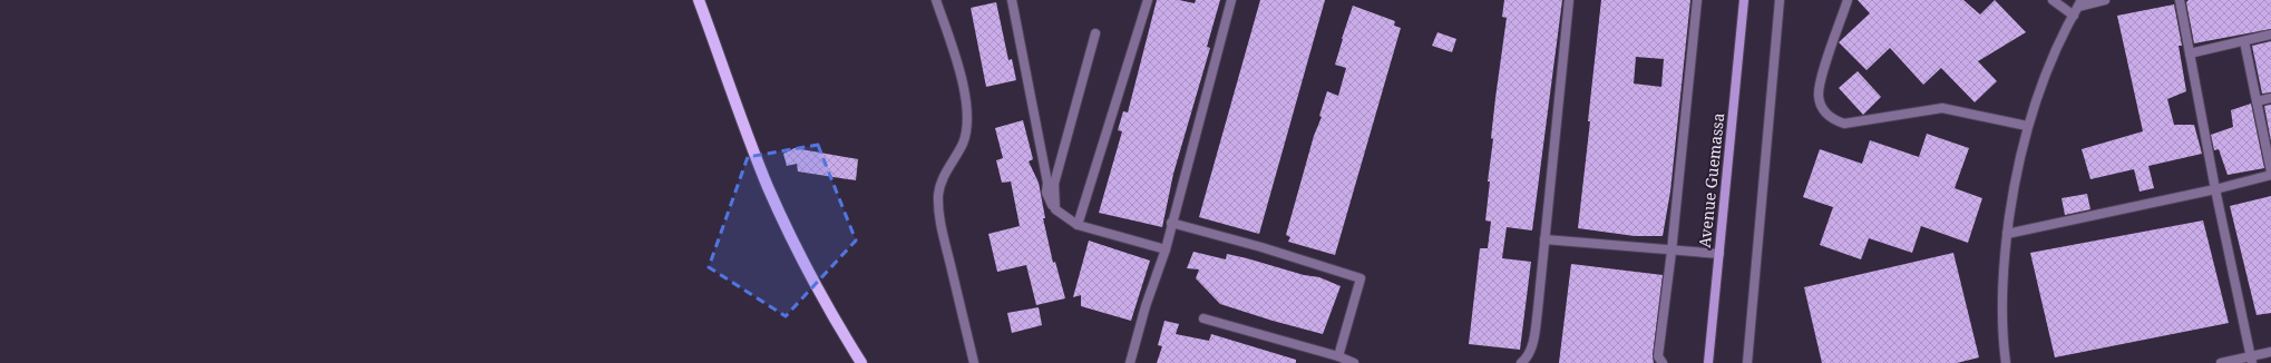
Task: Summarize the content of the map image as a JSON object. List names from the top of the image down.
{
  "streets": {
    "main road": ["Avenue Guemassa"]
  }
}
